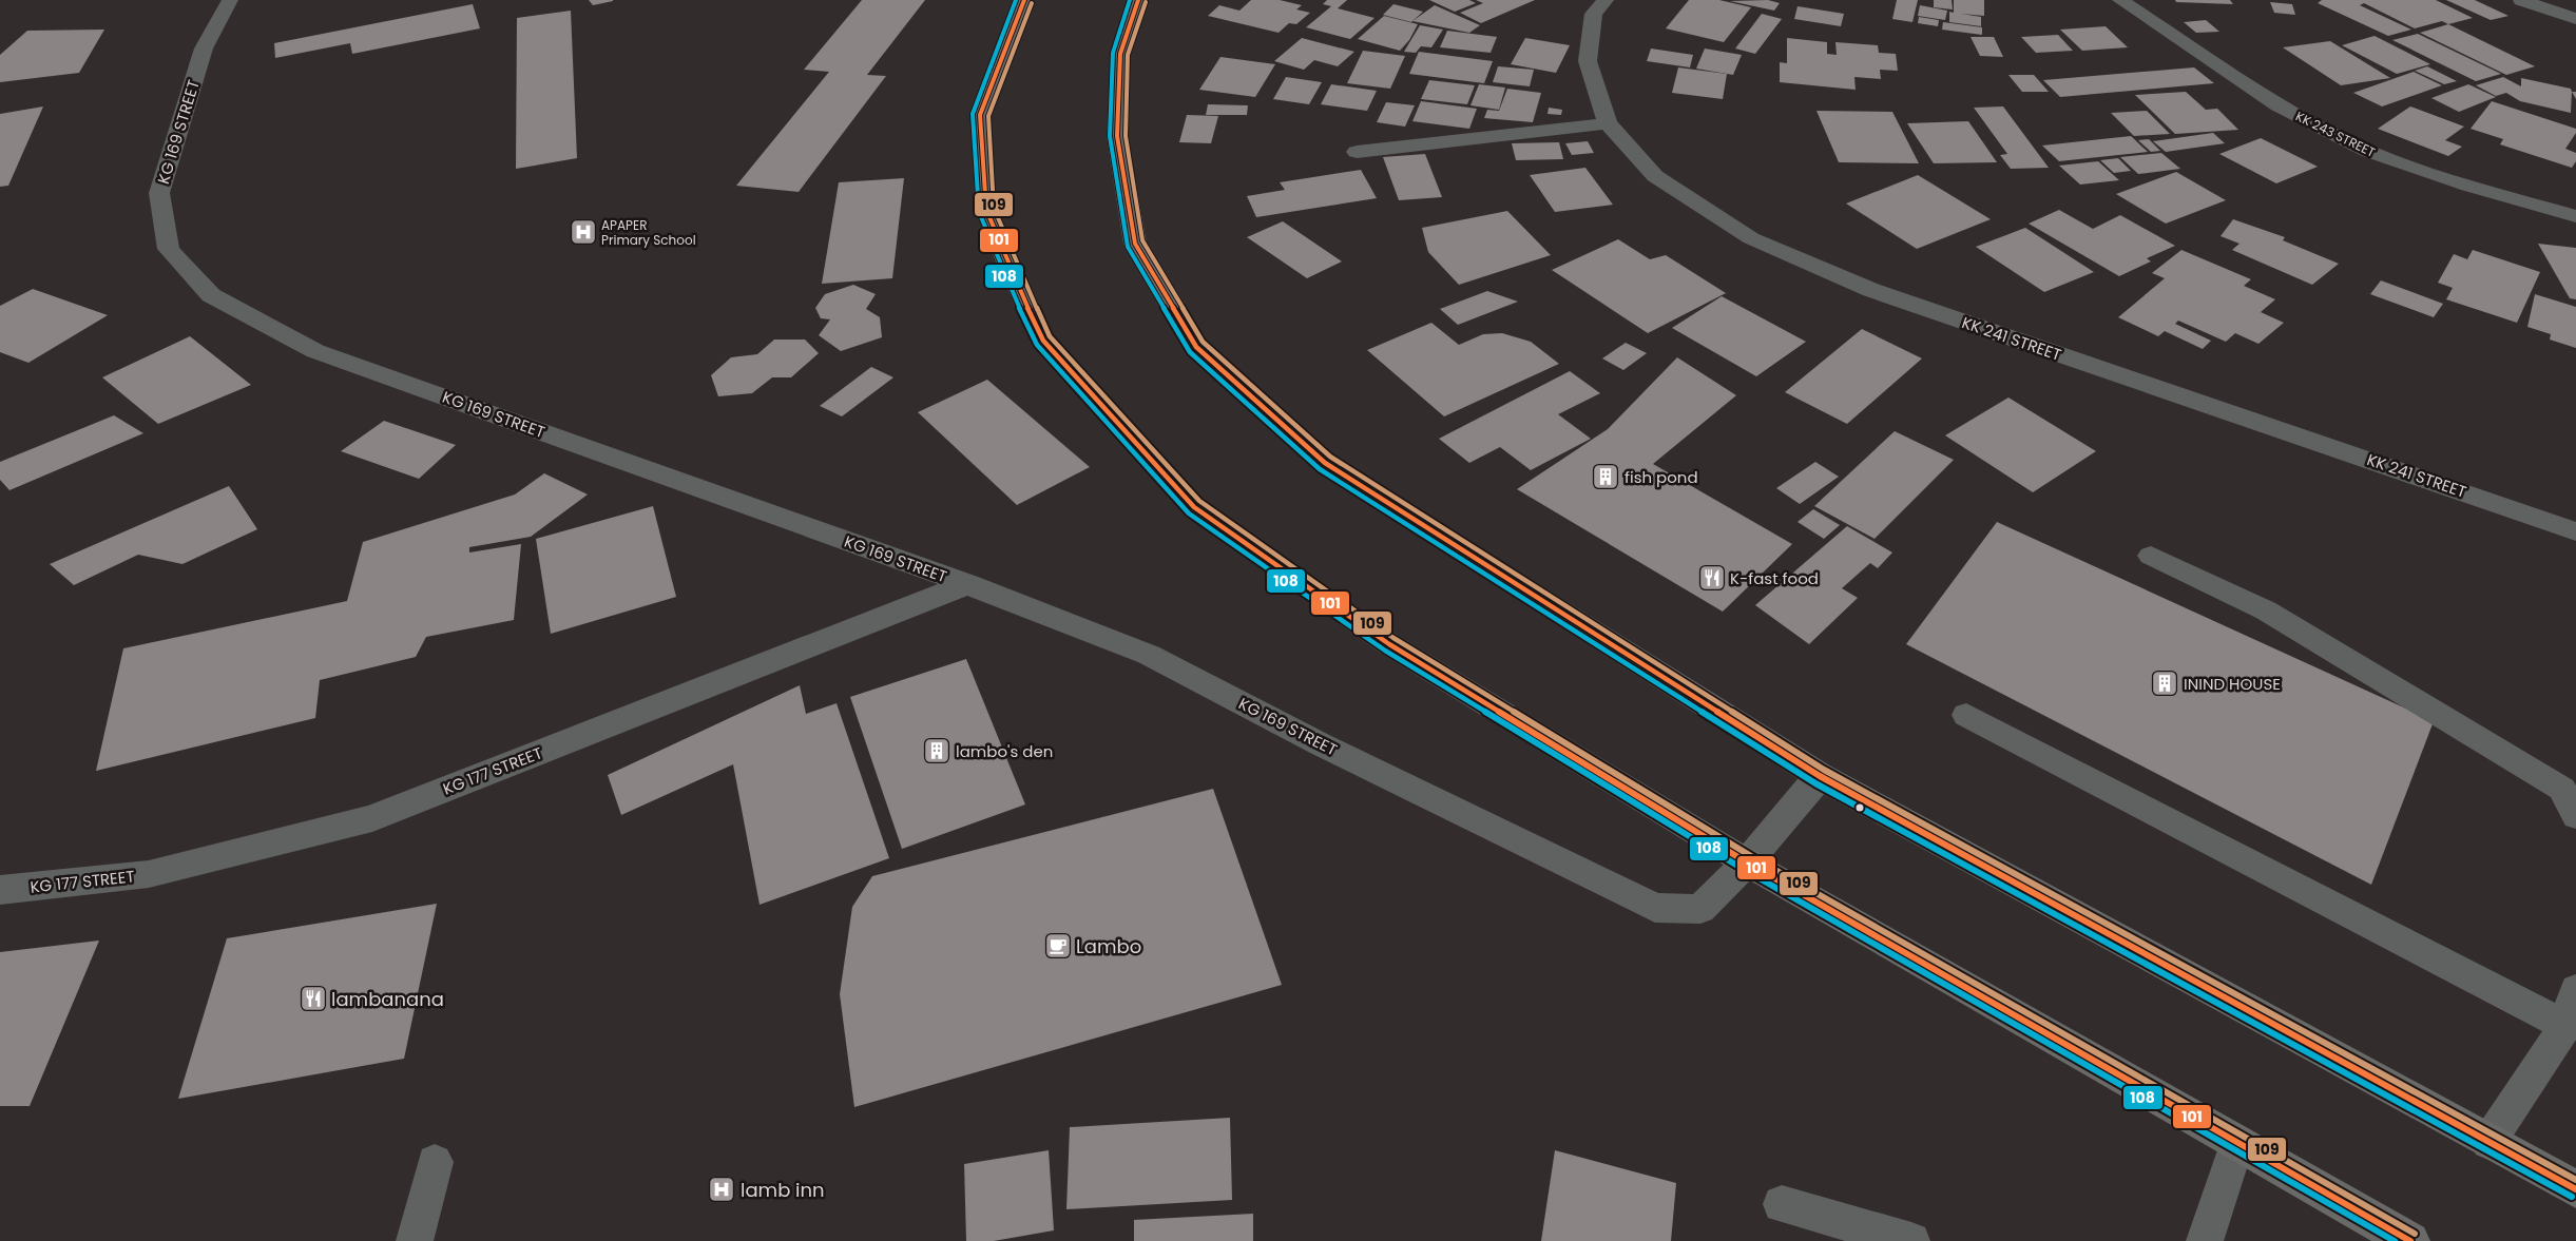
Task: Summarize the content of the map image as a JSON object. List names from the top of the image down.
{
  "streets": {
    "street": [
      "KG 169 STREET",
      "KK 243 STREET",
      "KK 241 STREET",
      "KG 177 STREET"
    ]
  },
  "crossings": [
    ["KG 169 STREET", "KG 177 STREET"]
  ],
  "places": {
    "hospital": ["APAPER Primary School", "lamb inn"],
    "building": ["fish pond", "ININD HOUSE", "lambo's den"],
    "restaurant": ["K-fast food", "lambanana"],
    "cafe": ["Lambo"]
  },
  "lines": ["transit line 101", "transit line 108", "transit line 109"]
}
